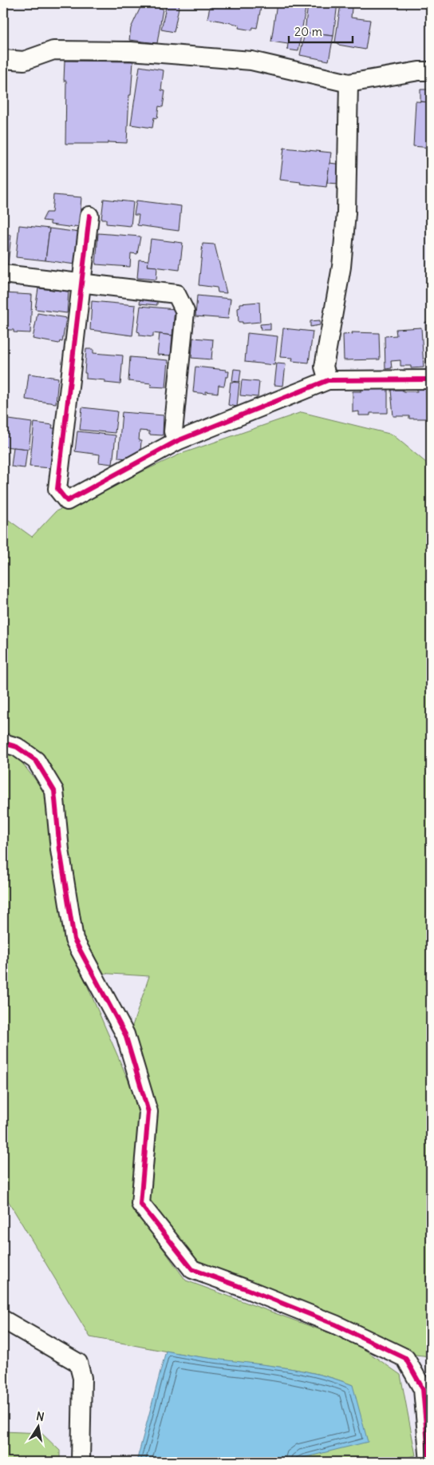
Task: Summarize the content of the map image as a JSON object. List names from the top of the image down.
{
  "scale_bar": "20 m",
  "north": "top"
}
